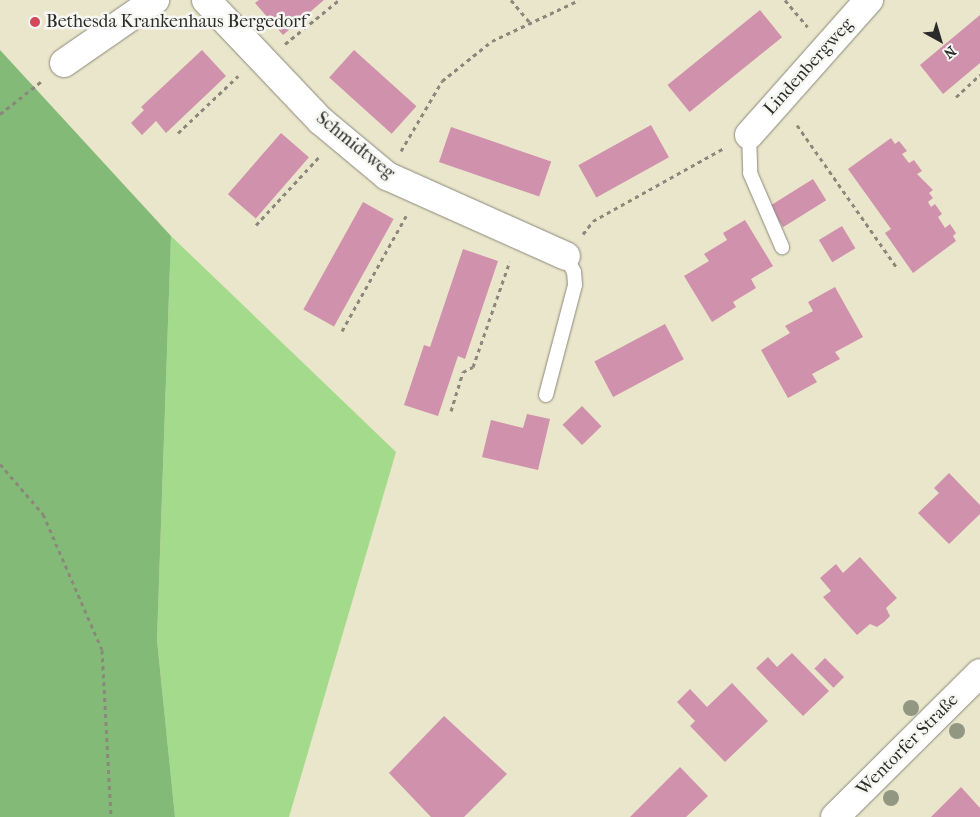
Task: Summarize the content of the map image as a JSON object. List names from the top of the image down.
{
  "streets": {
    "street": ["Lindenbergweg", "Schmidtweg", "Wentorfer Straße"]
  },
  "places": ["Bethesda Krankenhaus Bergedorf"],
  "north": "bottom right"
}
